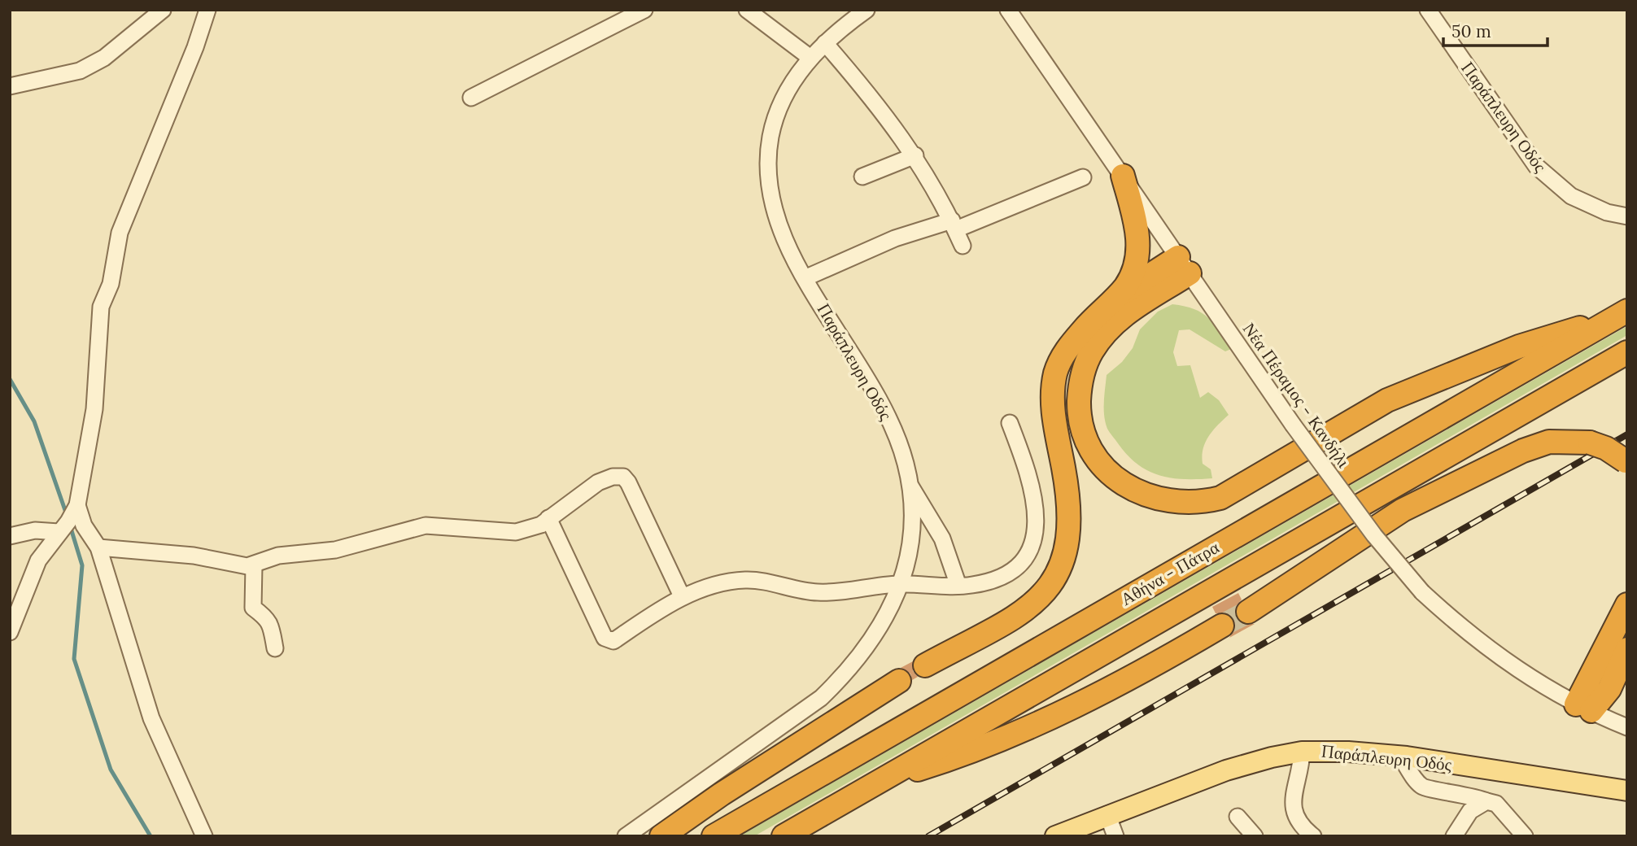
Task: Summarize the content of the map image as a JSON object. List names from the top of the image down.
{
  "streets": {
    "highway": ["Αθήνα - Πάτρα"],
    "main road": ["Παράπλευρη Οδός"],
    "street": ["Νέα Πέραμος - Κανδήλι"]
  },
  "scale_bar": "50 m"
}
